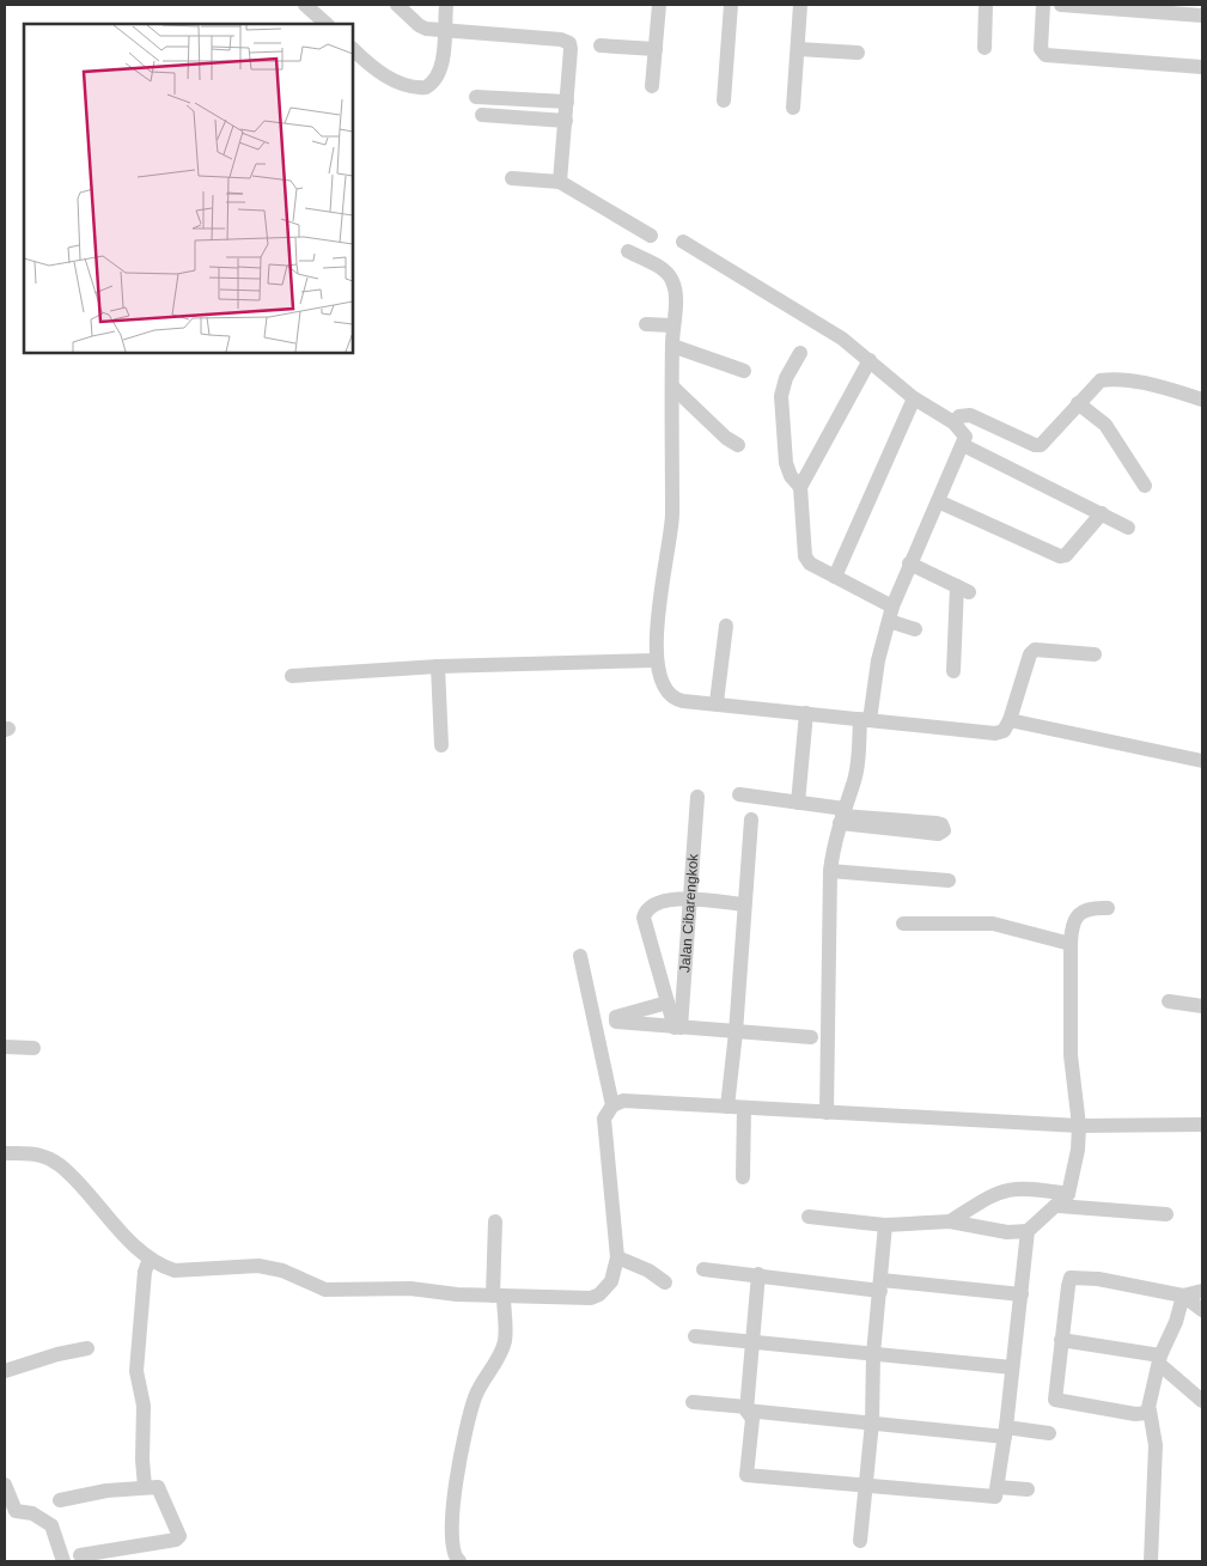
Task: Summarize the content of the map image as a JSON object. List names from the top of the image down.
{
  "streets": {
    "street": ["Jalan Cibarengkok"]
  }
}
